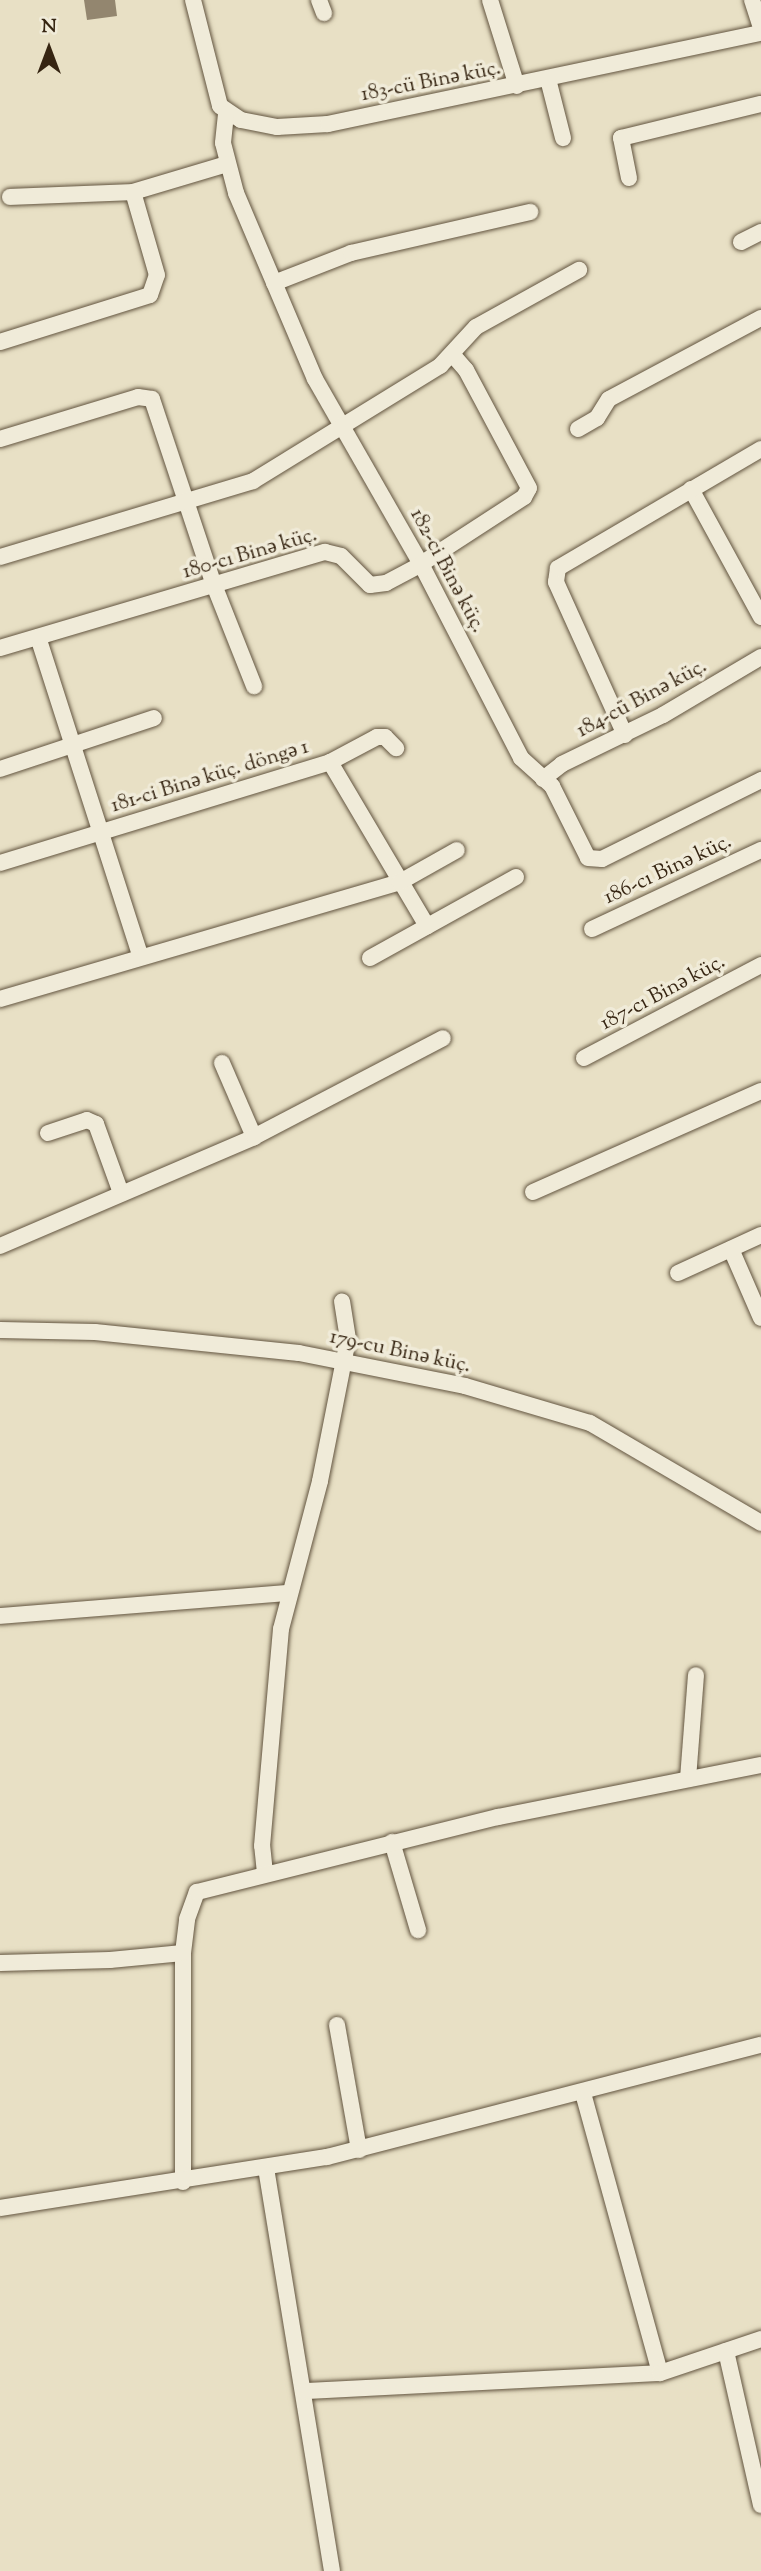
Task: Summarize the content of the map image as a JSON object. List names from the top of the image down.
{
  "streets": {
    "street": [
      "183-cü Binə küç.",
      "180-cı Binə küç.",
      "182-ci Binə küç.",
      "184-cü Binə küç.",
      "181-ci Binə küç. döngə 1",
      "186-cı Binə küç.",
      "187-cı Binə küç.",
      "179-cu Binə küç."
    ]
  },
  "crossings": [
    ["183-cü Binə küç.", "182-ci Binə küç."],
    ["180-cı Binə küç.", "182-ci Binə küç."],
    ["182-ci Binə küç.", "184-cü Binə küç."]
  ],
  "north": "top"
}
